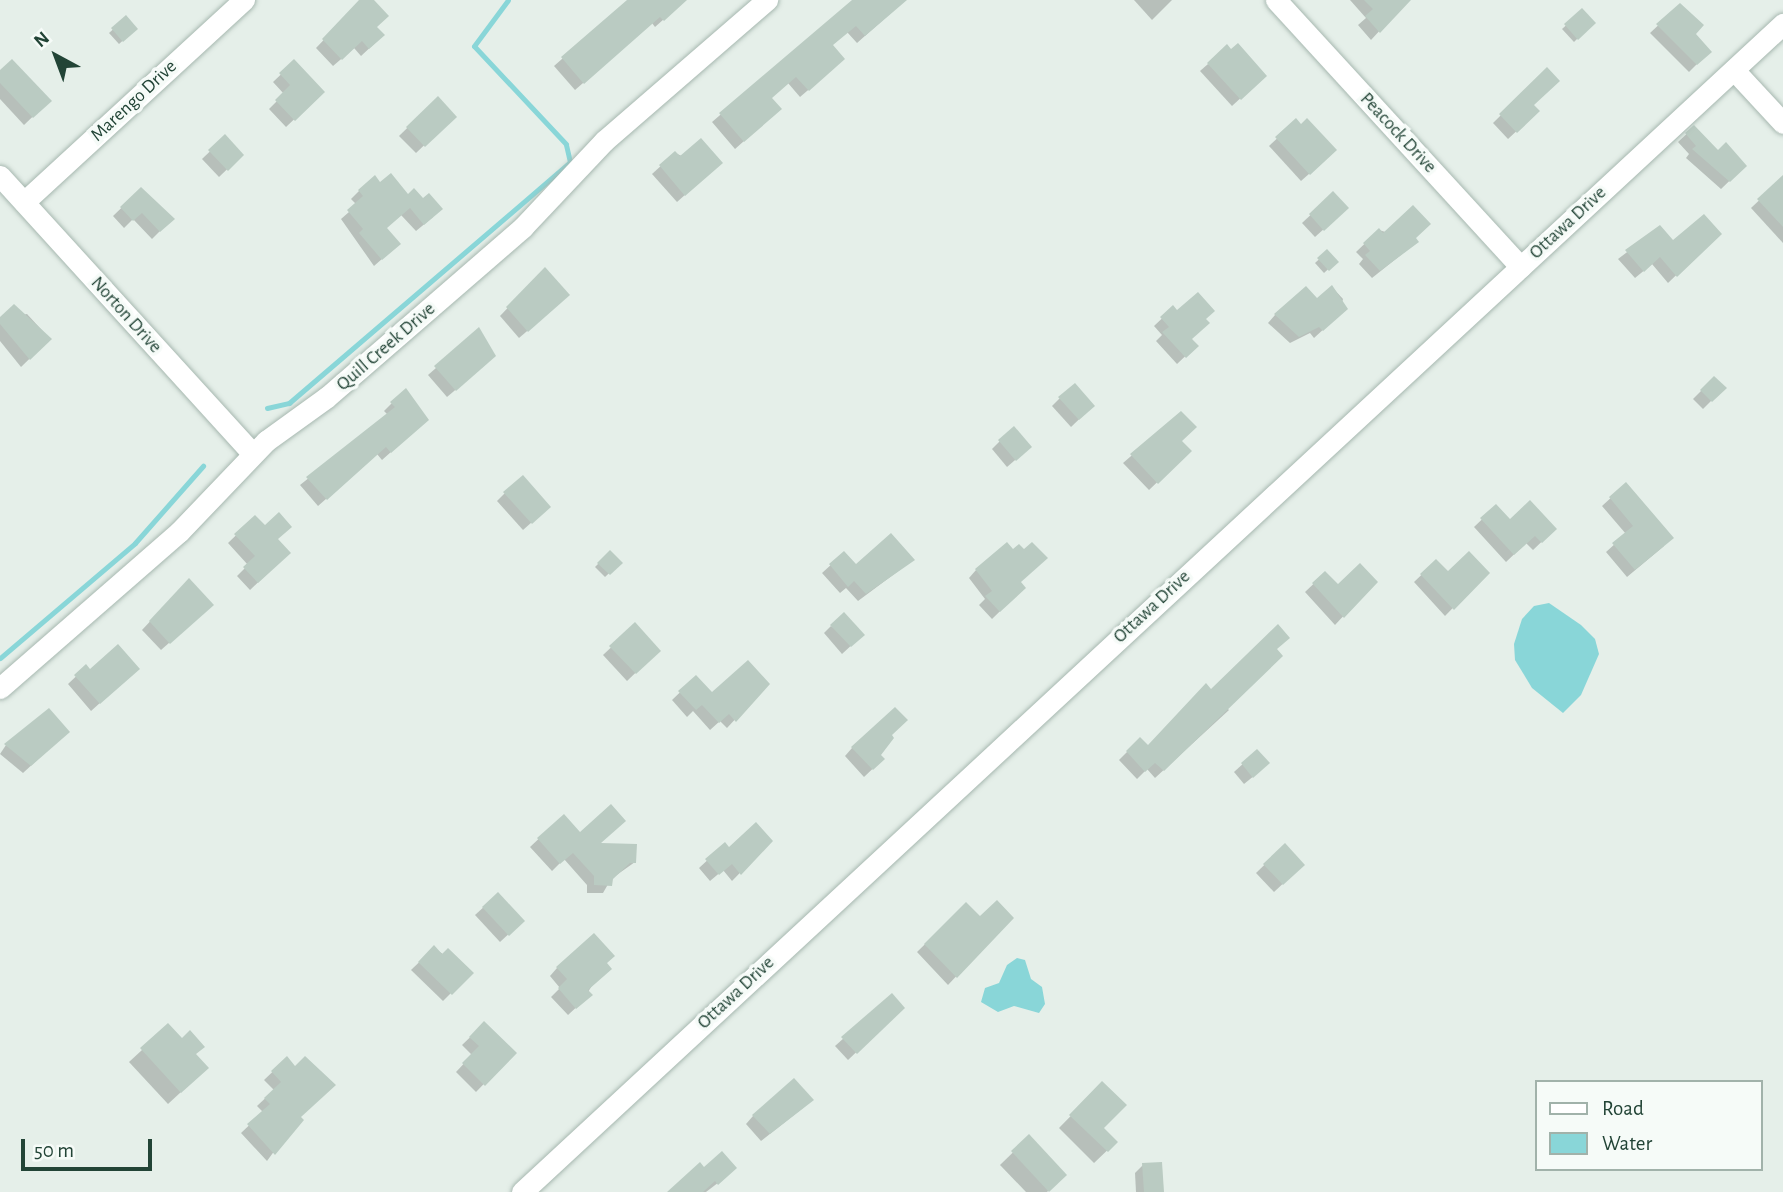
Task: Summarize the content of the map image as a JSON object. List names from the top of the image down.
{
  "streets": {
    "street": [
      "Marengo Drive",
      "Peacock Drive",
      "Ottawa Drive",
      "Norton Drive",
      "Quill Creek Drive"
    ]
  },
  "crossings": [
    ["Marengo Drive", "Norton Drive"],
    ["Peacock Drive", "Ottawa Drive"],
    ["Norton Drive", "Quill Creek Drive"]
  ],
  "legend": ["Road", "Water"],
  "scale_bar": "50 m",
  "north": "top left"
}
